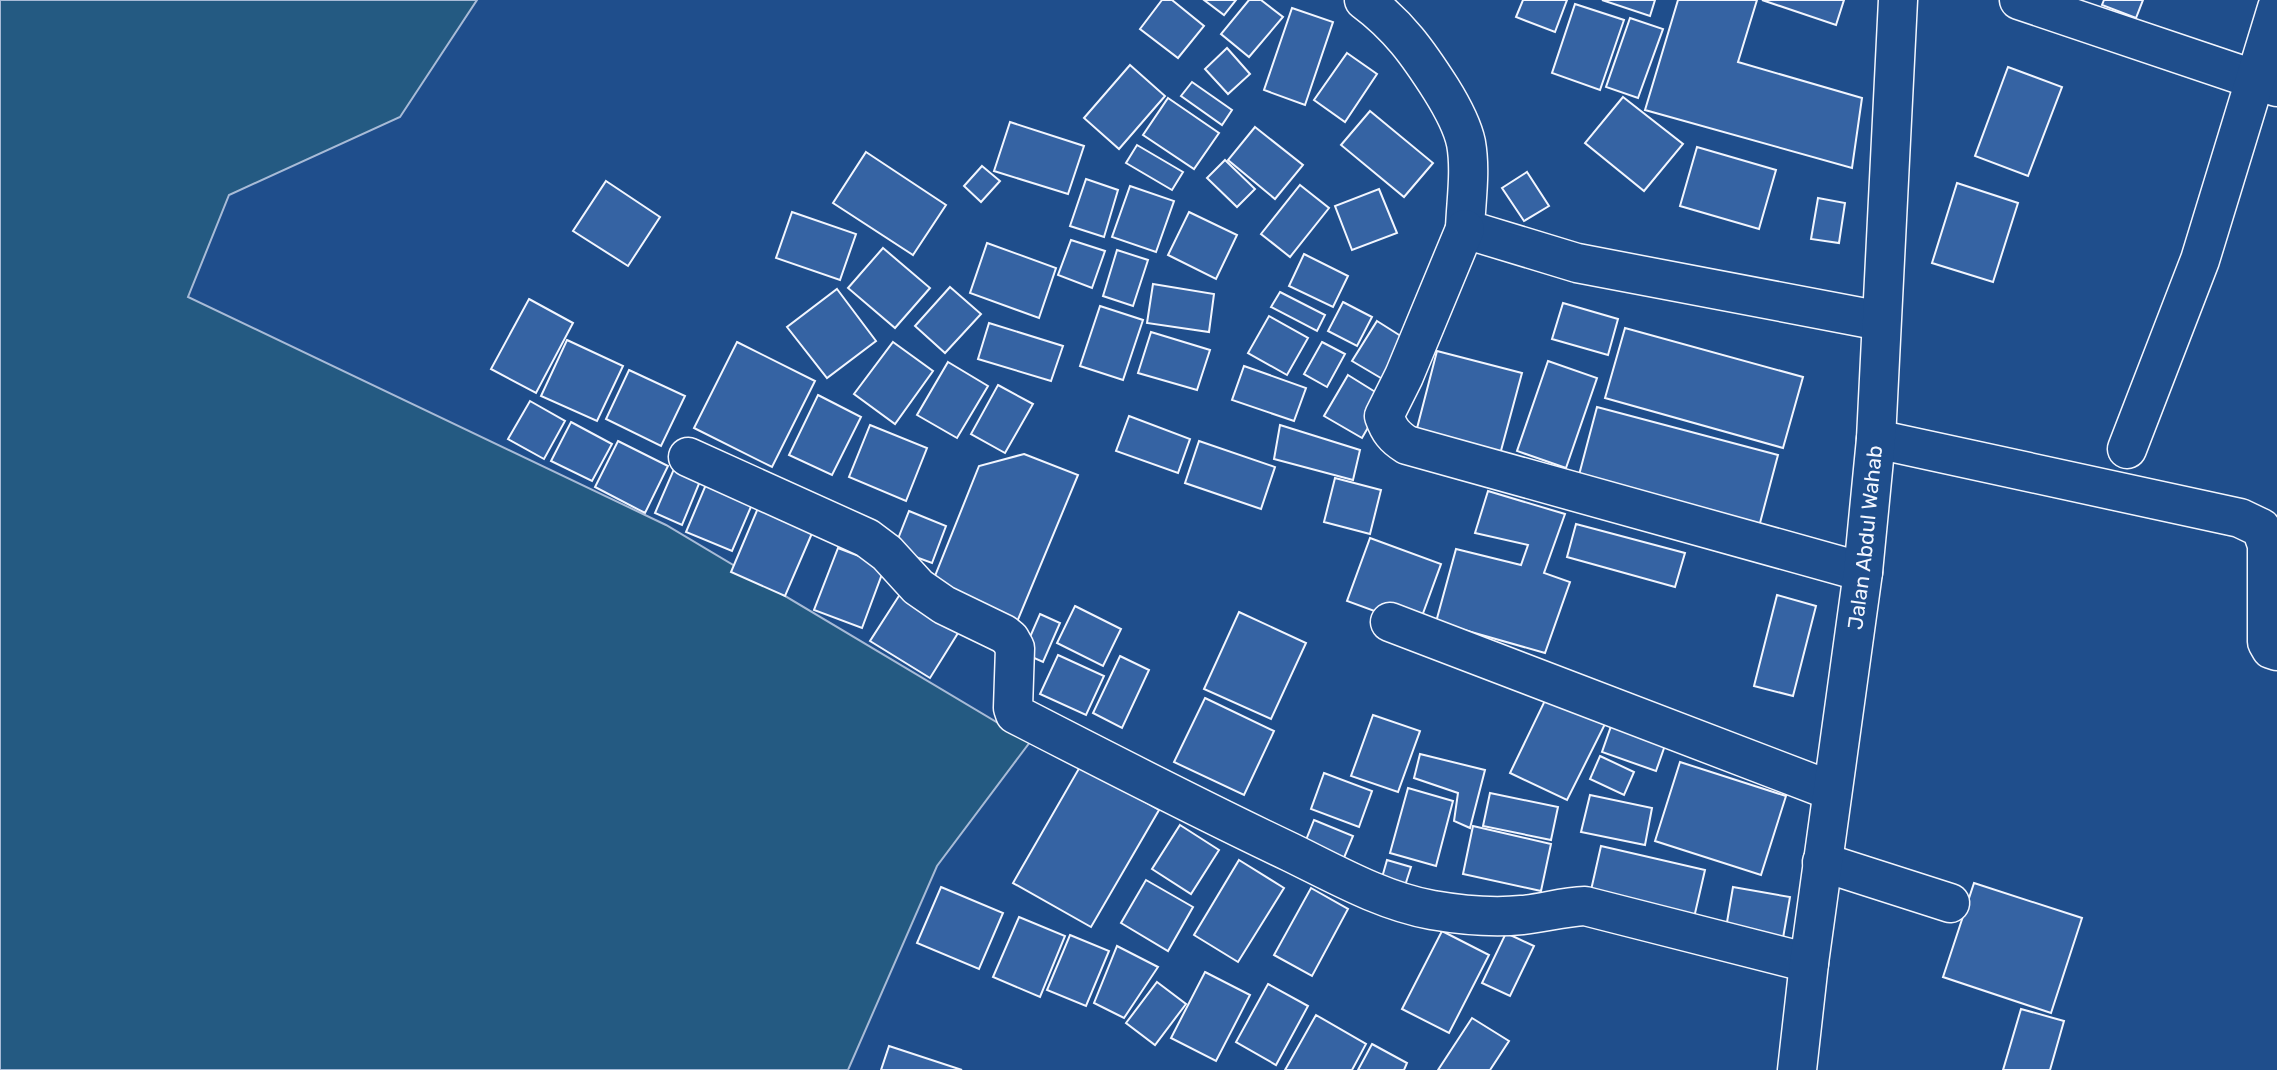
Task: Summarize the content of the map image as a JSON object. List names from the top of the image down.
{
  "streets": {
    "street": ["Jalan Abdul Wahab"]
  }
}
